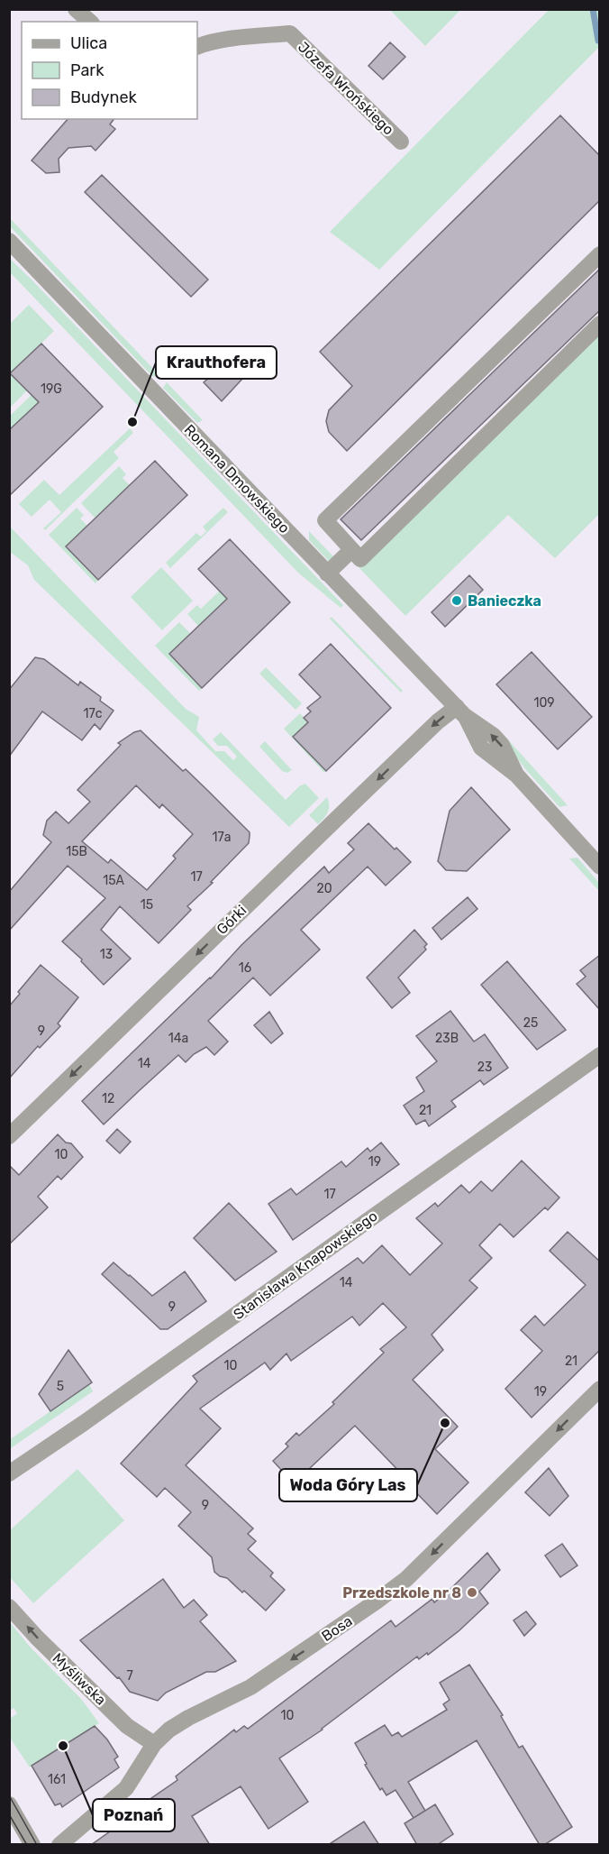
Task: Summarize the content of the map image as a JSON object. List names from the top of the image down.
{
  "streets": {
    "street": [
      "Józefa Wrońskiego",
      "Romana Dmowskiego",
      "Górki",
      "Stanisława Knapowskiego",
      "Bosa",
      "Myśliwska"
    ]
  },
  "crossings": [
    ["Romana Dmowskiego", "Górki"],
    ["Bosa", "Myśliwska"]
  ],
  "one_way": ["Górki", "Bosa", "Myśliwska"],
  "places": [
    "Krauthofera",
    "Banieczka",
    "Woda Góry Las",
    "Przedszkole nr 8",
    "Poznań"
  ],
  "house_numbers": [
    "19G",
    "109",
    "17c",
    "17a",
    "15B",
    "17",
    "15A",
    "20",
    "15",
    "13",
    "16",
    "25",
    "9",
    "14a",
    "23B",
    "14",
    "23",
    "12",
    "21",
    "10",
    "19",
    "17",
    "14",
    "9",
    "21",
    "10",
    "5",
    "19",
    "9",
    "7",
    "10",
    "161"
  ],
  "legend": ["Ulica", "Park", "Budynek"]
}
